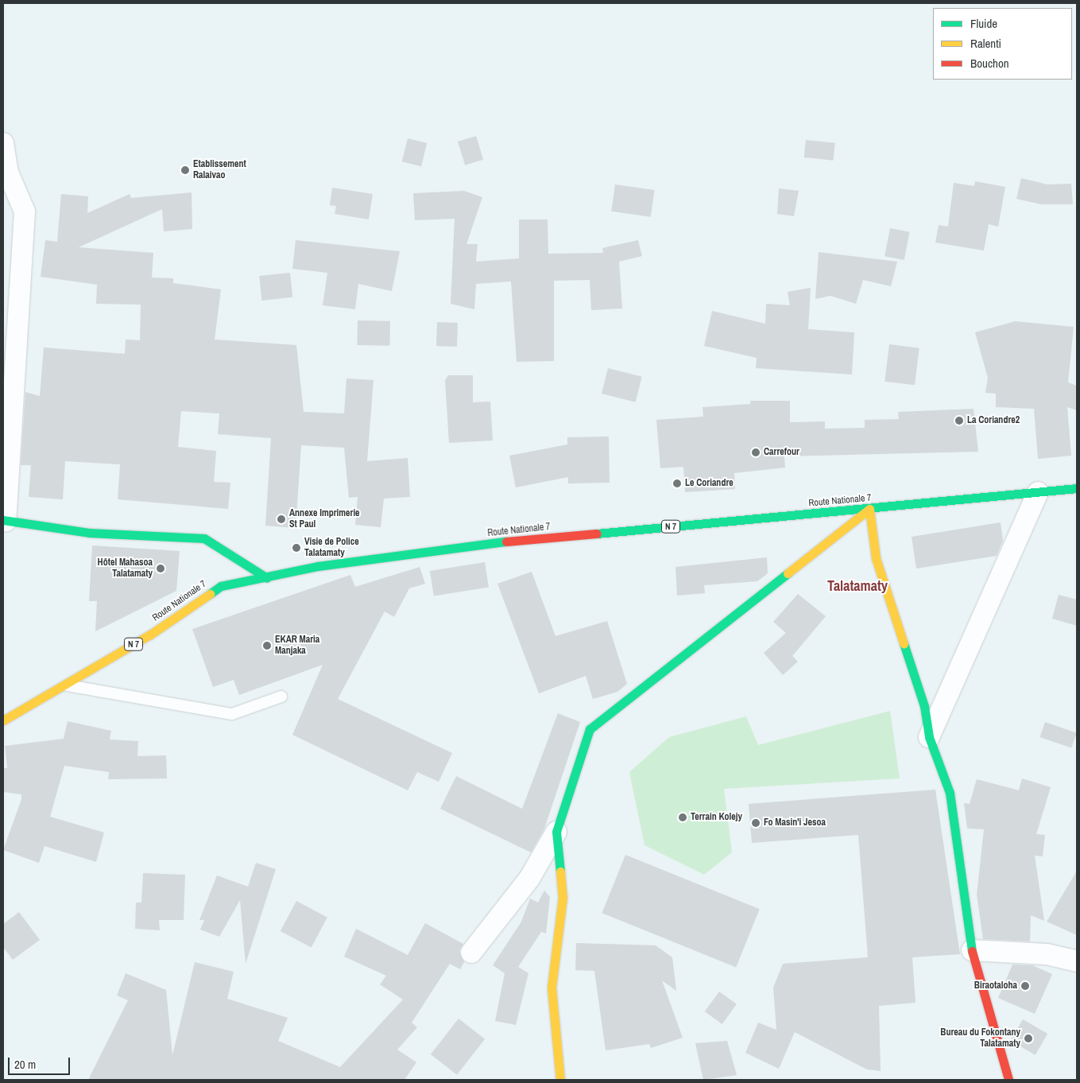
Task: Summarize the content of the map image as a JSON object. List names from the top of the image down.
{
  "streets": {
    "street": ["Route Nationale 7", "N 7"]
  },
  "districts": ["Talatamaty"],
  "places": [
    "Etablissement Ralaivao",
    "La Coriandre2",
    "Carrefour",
    "Le Coriandre",
    "Annexe Imprimerie St Paul",
    "Visie de Police Talatamaty",
    "Hôtel Mahasoa Talatamaty",
    "EKAR Maria Manjaka",
    "Terrain Kolejy",
    "Fo Masin'i Jesoa",
    "Biraotaloha",
    "Bureau du Fokontany Talatamaty"
  ],
  "legend": ["Fluide", "Ralenti", "Bouchon"],
  "scale_bar": "20 m"
}
